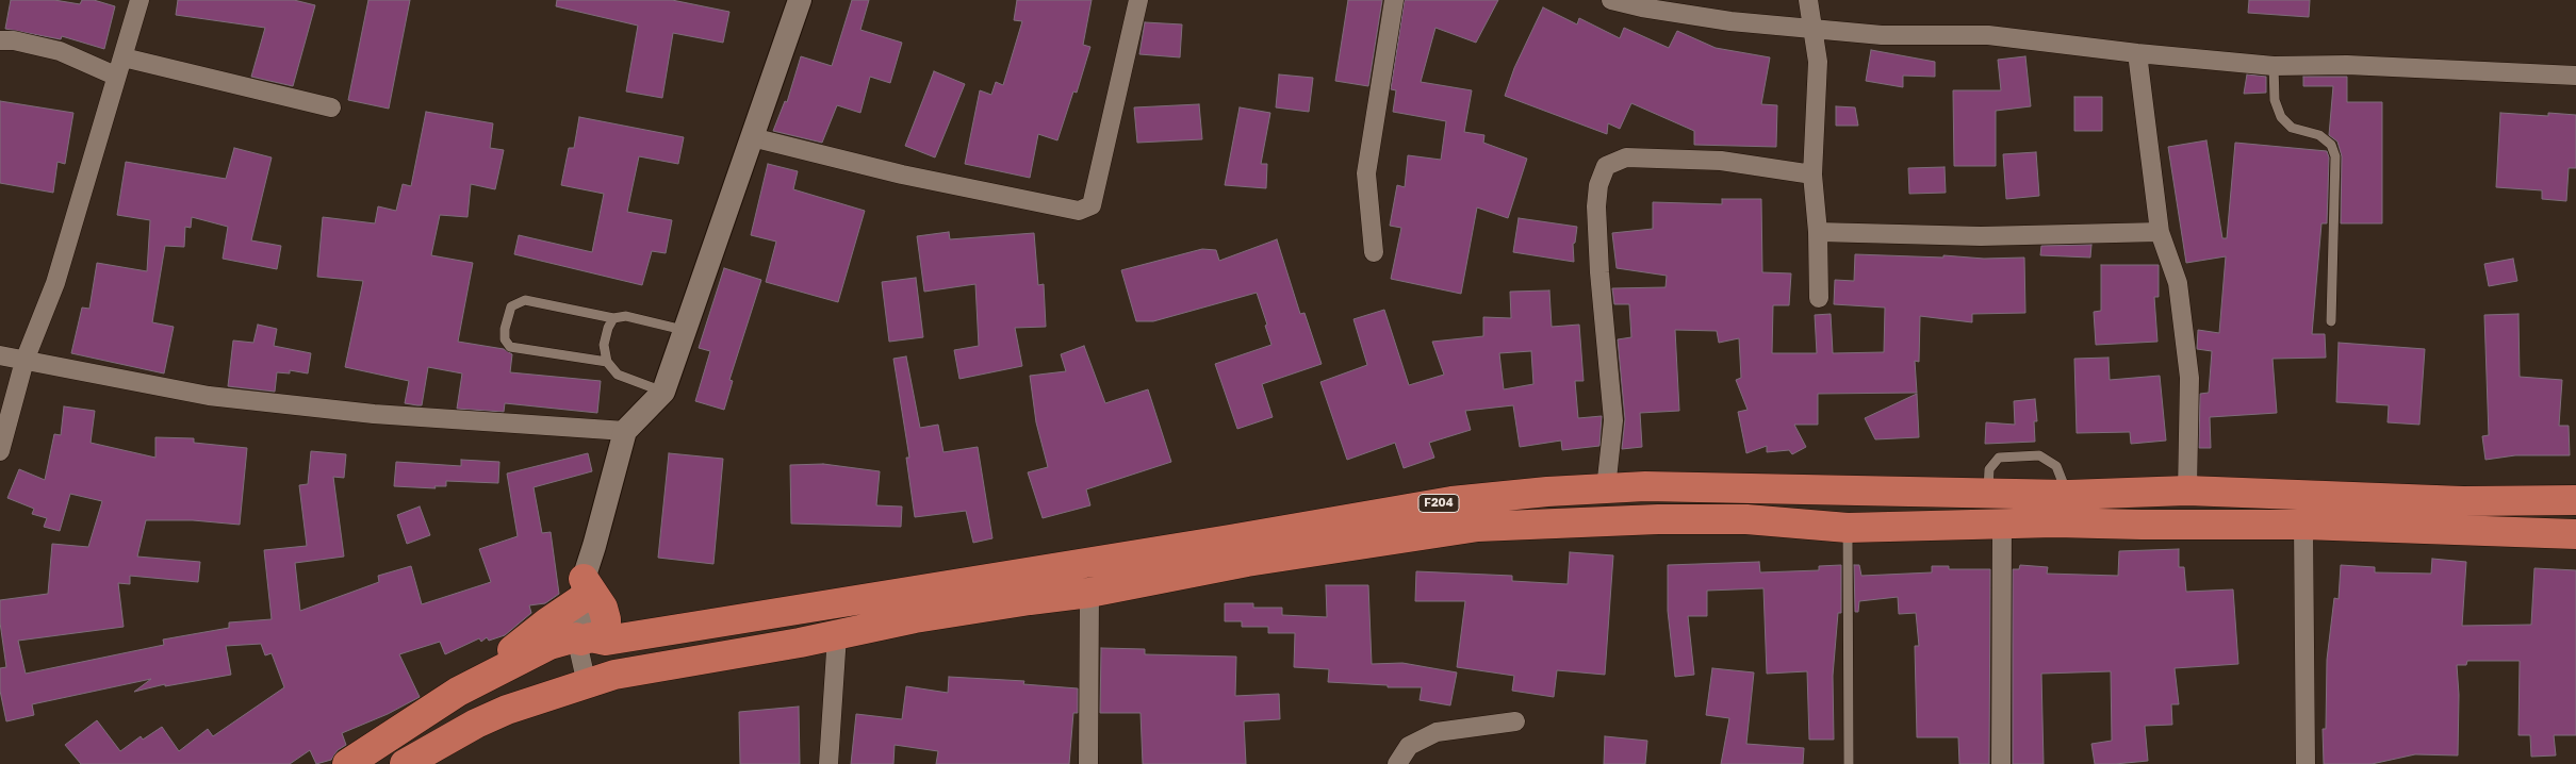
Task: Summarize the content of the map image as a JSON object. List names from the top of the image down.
{
  "streets": {
    "main road": ["F204"]
  }
}
